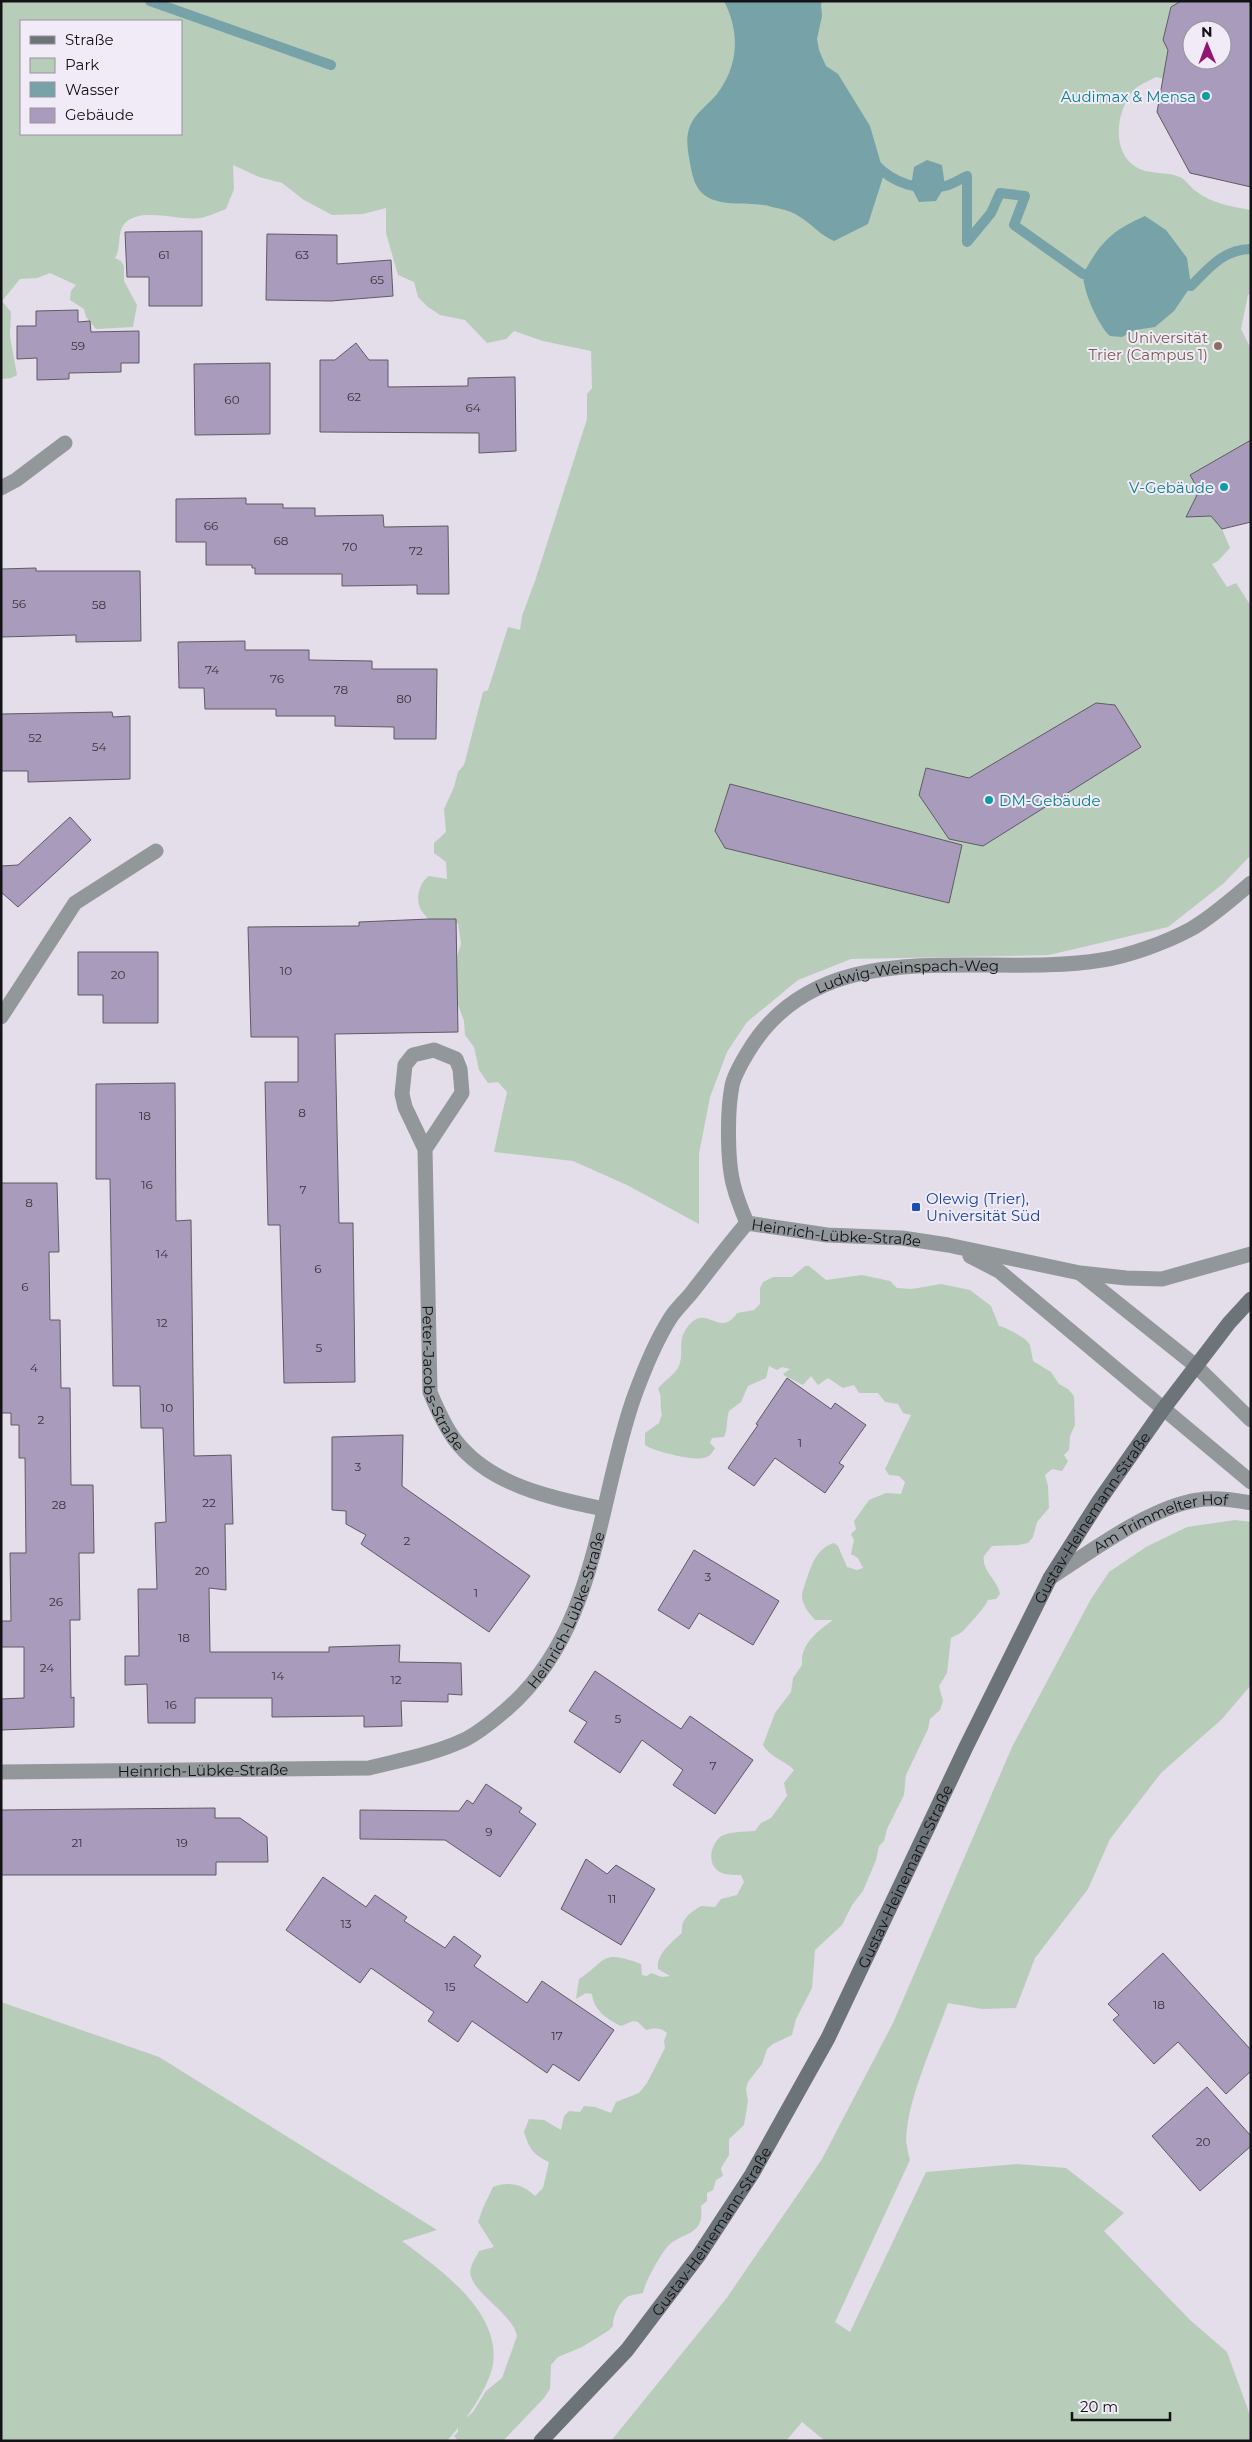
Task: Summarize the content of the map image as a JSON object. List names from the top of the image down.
{
  "streets": {
    "main road": ["Gustav-Heinemann-Straße"],
    "street": [
      "Ludwig-Weinspach-Weg",
      "Heinrich-Lübke-Straße",
      "Peter-Jacobs-Straße",
      "Am Trimmelter Hof"
    ]
  },
  "crossings": [
    ["Ludwig-Weinspach-Weg", "Heinrich-Lübke-Straße"],
    ["Heinrich-Lübke-Straße", "Peter-Jacobs-Straße"],
    ["Heinrich-Lübke-Straße", "Gustav-Heinemann-Straße"],
    ["Gustav-Heinemann-Straße", "Am Trimmelter Hof"]
  ],
  "places": {
    "other": [
      "Audimax & Mensa",
      "Universität Trier (Campus 1)",
      "V-Gebäude",
      "DM-Gebäude"
    ],
    "transit": ["Olewig (Trier), Universität Süd"]
  },
  "house_numbers": [
    "61",
    "63",
    "65",
    "59",
    "62",
    "60",
    "64",
    "66",
    "68",
    "70",
    "72",
    "56",
    "58",
    "74",
    "76",
    "78",
    "80",
    "52",
    "54",
    "10",
    "20",
    "8",
    "18",
    "16",
    "7",
    "8",
    "14",
    "6",
    "6",
    "12",
    "5",
    "4",
    "10",
    "2",
    "1",
    "3",
    "22",
    "28",
    "2",
    "20",
    "3",
    "1",
    "26",
    "18",
    "24",
    "14",
    "12",
    "16",
    "5",
    "7",
    "9",
    "21",
    "19",
    "11",
    "13",
    "15",
    "18",
    "17",
    "20"
  ],
  "legend": [
    "Straße",
    "Park",
    "Wasser",
    "Gebäude"
  ],
  "scale_bar": "20 m",
  "north": "top"
}
